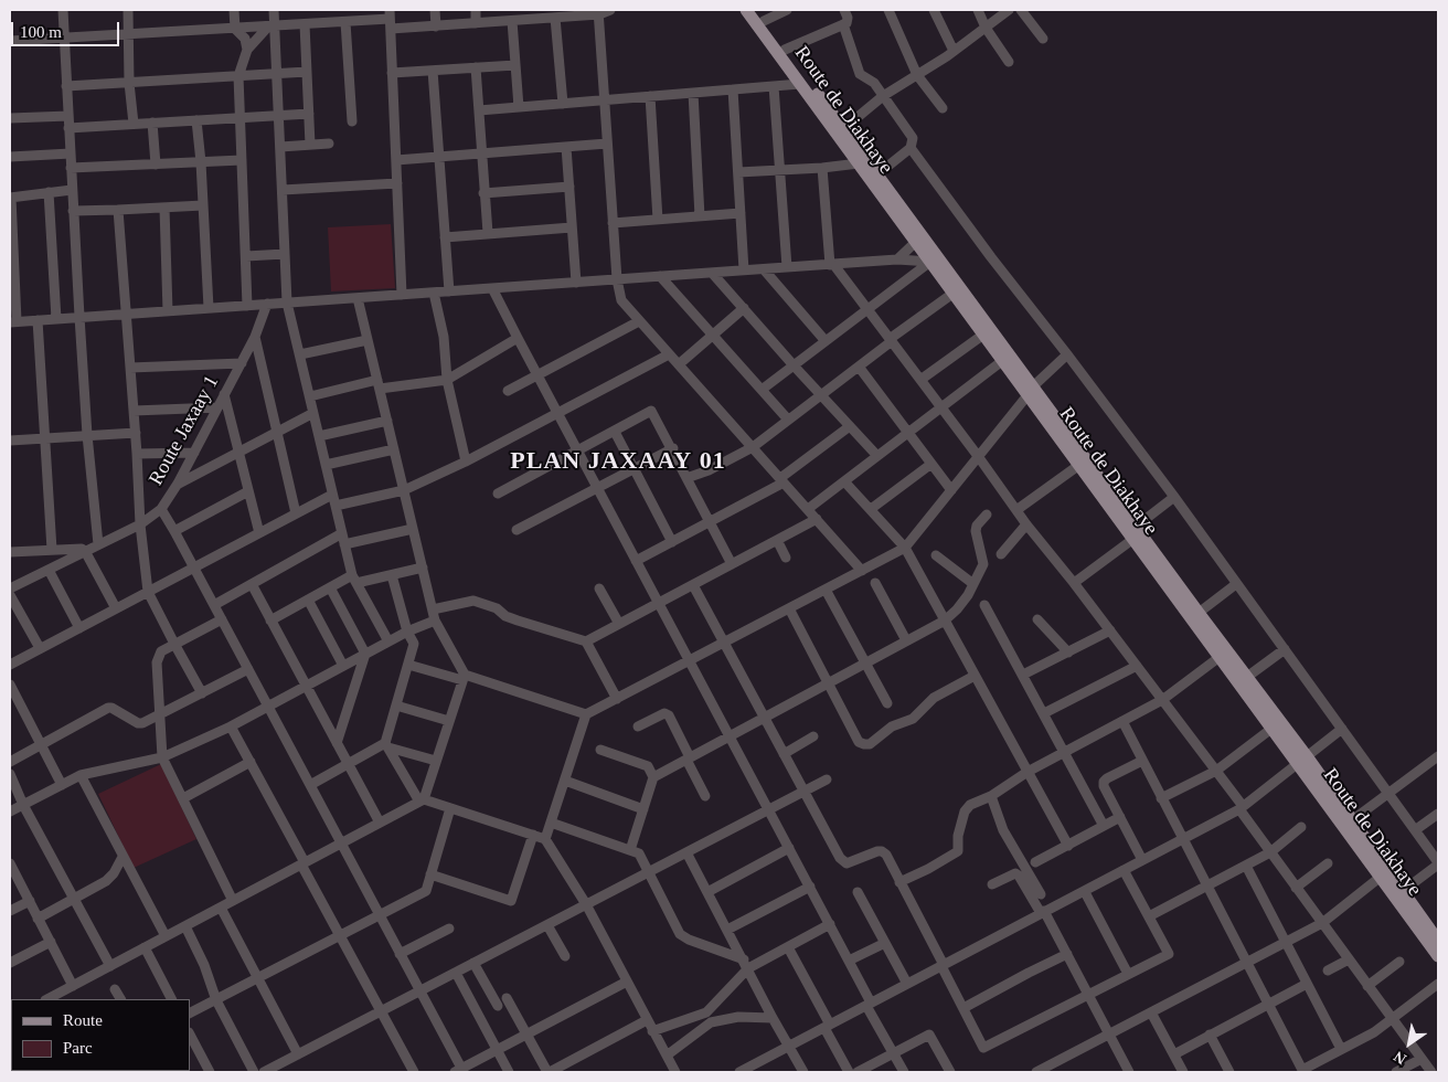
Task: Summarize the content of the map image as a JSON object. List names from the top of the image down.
{
  "streets": {
    "main road": ["Route de Diakhaye"],
    "street": ["Route Jaxaay 1"]
  },
  "districts": ["PLAN JAXAAY 01"],
  "legend": ["Route", "Parc"],
  "scale_bar": "100 m",
  "north": "bottom left"
}
